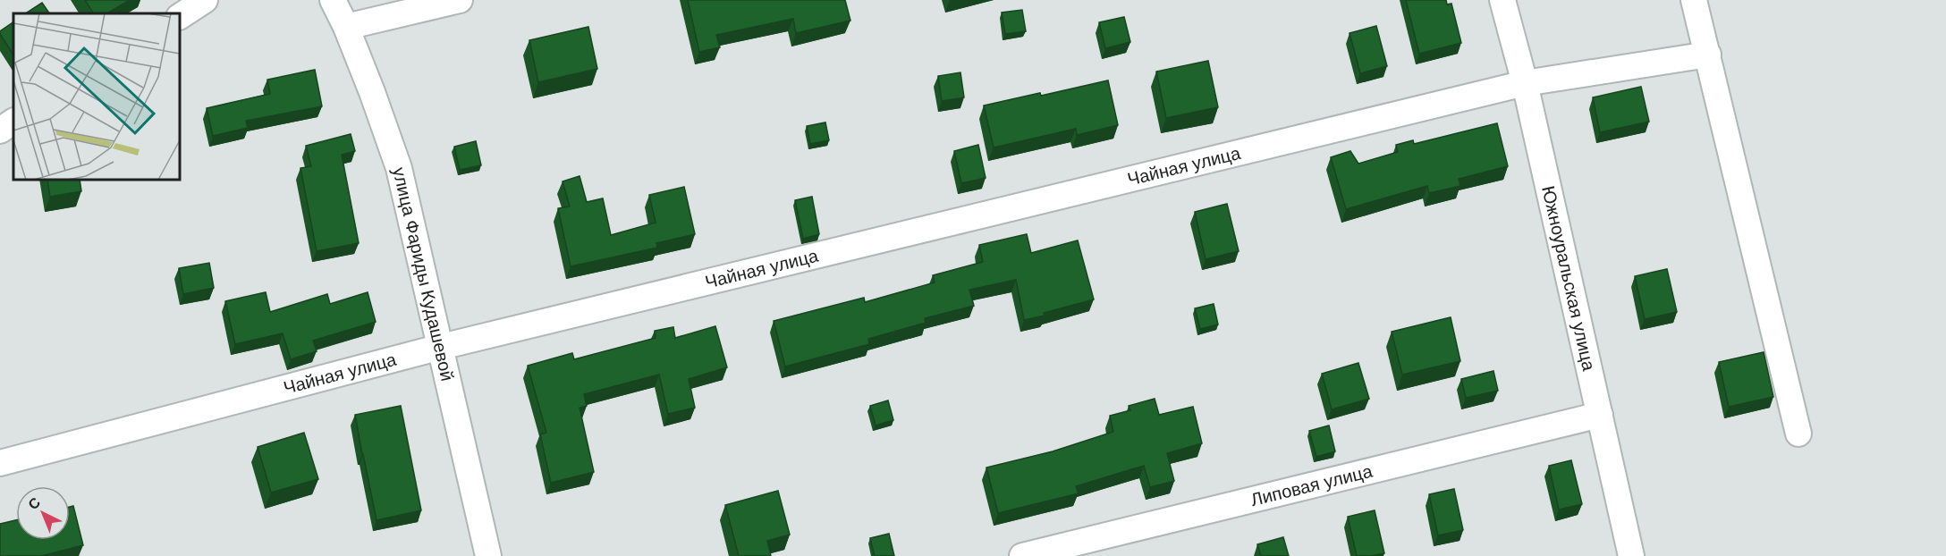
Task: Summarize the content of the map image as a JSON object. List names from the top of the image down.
{
  "streets": {
    "street": [
      "Чайная улица",
      "улица Фариды Кудашевой",
      "Южноуральская улица",
      "Липовая улица"
    ]
  },
  "crossings": [
    ["Чайная улица", "улица Фариды Кудашевой"],
    ["Чайная улица", "Южноуральская улица"],
    ["Южноуральская улица", "Липовая улица"]
  ],
  "north": "top left"
}
